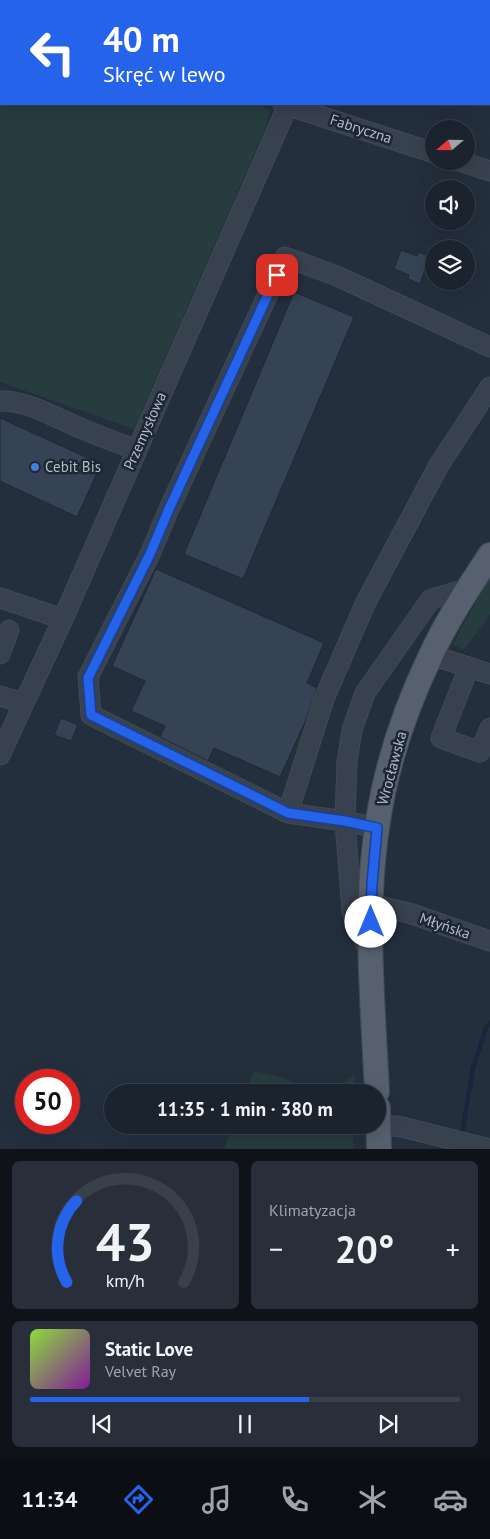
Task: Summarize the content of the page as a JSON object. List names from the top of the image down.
{
  "streets": {
    "main road": ["Wrocławska"],
    "street": ["Fabryczna", "Przemysłowa", "Młyńska"]
  },
  "crossings": [
    ["Fabryczna", "Przemysłowa"],
    ["Wrocławska", "Młyńska"]
  ],
  "places": ["Cebit Bis"],
  "north": "left",
  "page": {
    "turn": ["40 m", "Skręć w lewo"],
    "limit": "50",
    "trip": "11:35 · 1 min · 380 m",
    "tile": "Klimatyzacja",
    "heat": ["−", "20°", "+"],
    "song": ["Static Love", "Velvet Ray"],
    "tabs": "11:34",
    "gauge": ["43", "km/h"]
  }
}
